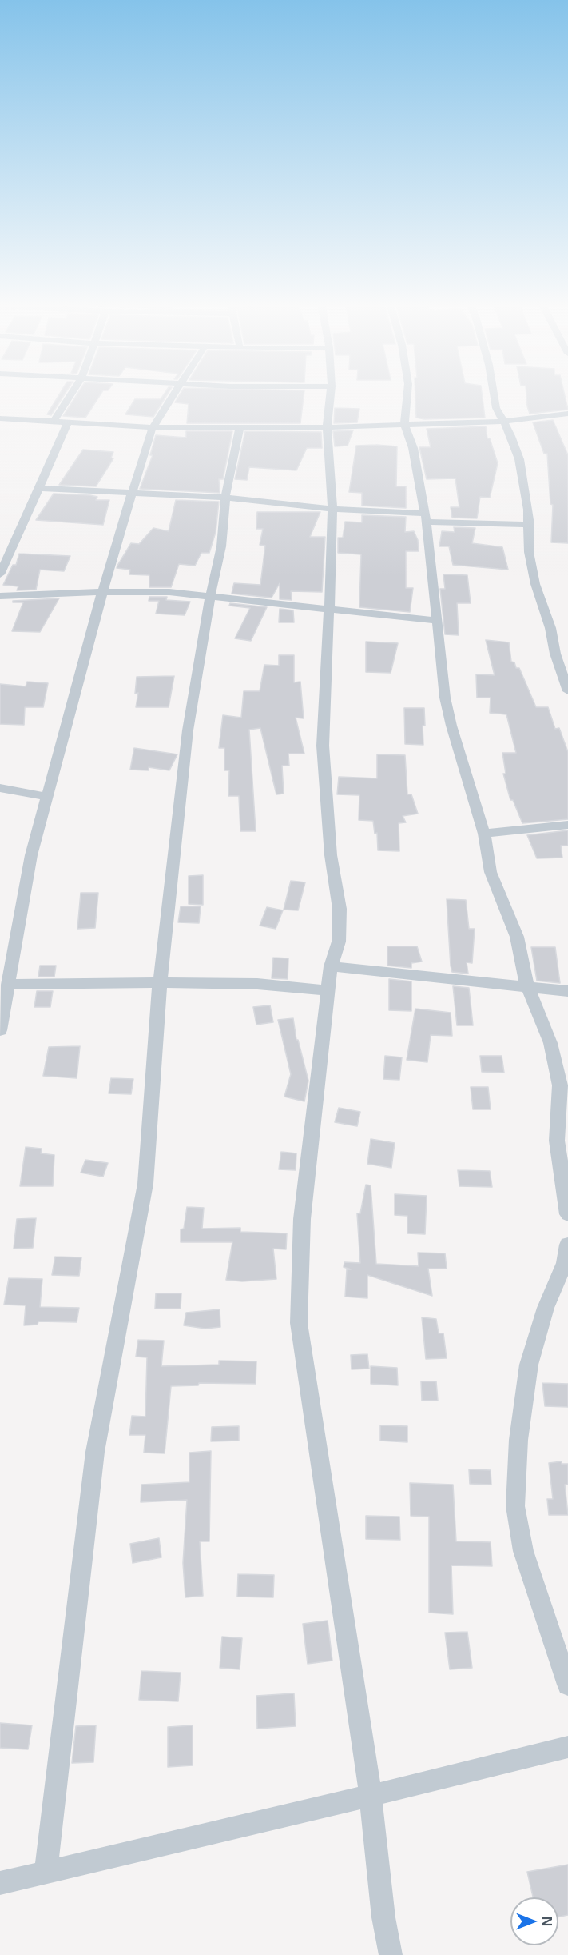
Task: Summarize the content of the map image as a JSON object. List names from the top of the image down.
{
  "north": "right"
}
